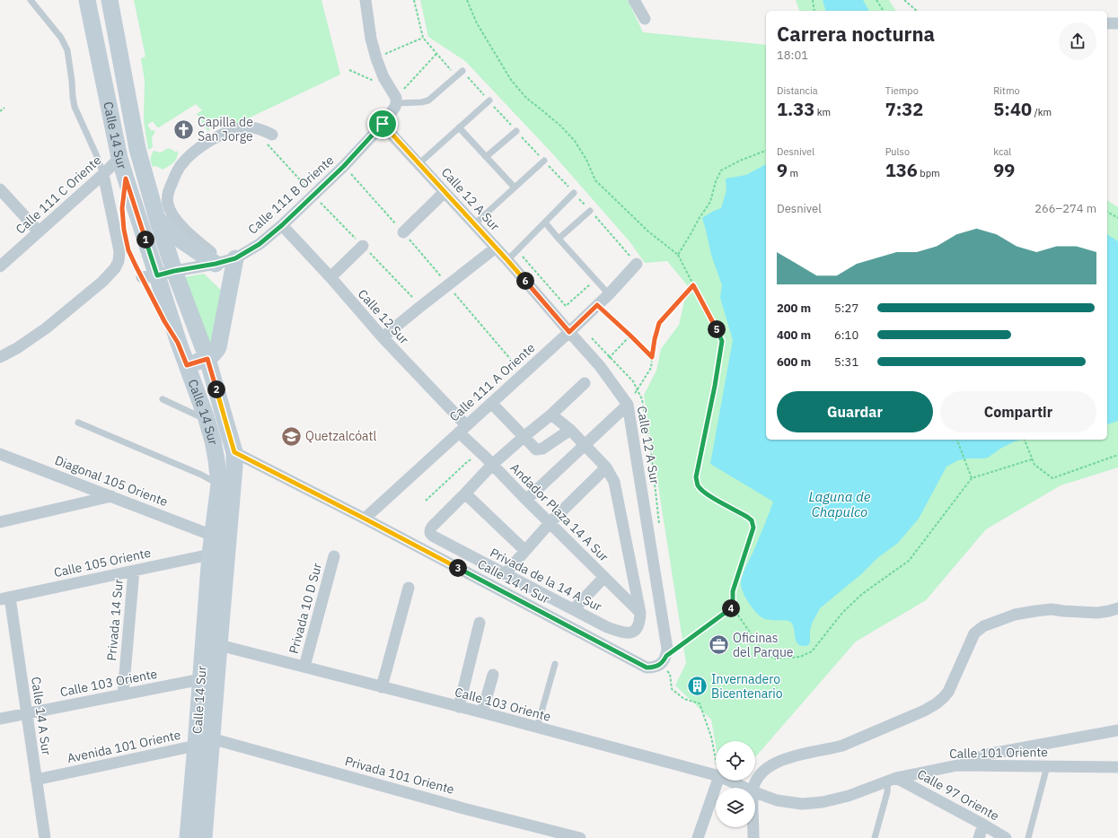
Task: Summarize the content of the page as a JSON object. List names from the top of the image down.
{
  "streets": {
    "main road": ["Calle 14 Sur"],
    "street": [
      "Calle 111 C Oriente",
      "Calle 111 B Oriente",
      "Calle 12 A Sur",
      "Calle 12 Sur",
      "Calle 111 A Oriente",
      "Diagonal 105 Oriente",
      "Andador Plaza 14 A Sur",
      "Calle 105 Oriente",
      "Privada de la 14 A Sur",
      "Calle 14 A Sur",
      "Privada 10 D Sur",
      "Privada 14 Sur",
      "Calle 103 Oriente",
      "Avenida 101 Oriente",
      "Calle 101 Oriente",
      "Privada 101 Oriente",
      "Calle 97 Oriente"
    ]
  },
  "crossings": [
    ["Calle 14 Sur", "Calle 111 C Oriente"],
    ["Calle 14 Sur", "Calle 111 B Oriente"],
    ["Calle 14 Sur", "Diagonal 105 Oriente"],
    ["Calle 14 Sur", "Calle 105 Oriente"],
    ["Calle 14 Sur", "Calle 14 A Sur"],
    ["Calle 14 Sur", "Calle 103 Oriente"],
    ["Calle 14 Sur", "Avenida 101 Oriente"],
    ["Calle 14 Sur", "Privada 101 Oriente"],
    ["Calle 111 B Oriente", "Calle 12 A Sur"],
    ["Calle 111 B Oriente", "Calle 12 Sur"],
    ["Calle 12 A Sur", "Calle 111 A Oriente"],
    ["Calle 12 Sur", "Calle 111 A Oriente"],
    ["Calle 12 Sur", "Andador Plaza 14 A Sur"],
    ["Calle 111 A Oriente", "Andador Plaza 14 A Sur"],
    ["Calle 111 A Oriente", "Calle 14 A Sur"],
    ["Andador Plaza 14 A Sur", "Privada de la 14 A Sur"],
    ["Calle 105 Oriente", "Calle 14 A Sur"],
    ["Calle 105 Oriente", "Privada 14 Sur"],
    ["Calle 14 A Sur", "Calle 103 Oriente"],
    ["Calle 14 A Sur", "Avenida 101 Oriente"],
    ["Privada 10 D Sur", "Calle 103 Oriente"],
    ["Privada 14 Sur", "Calle 103 Oriente"],
    ["Calle 103 Oriente", "Calle 101 Oriente"],
    ["Calle 101 Oriente", "Calle 97 Oriente"]
  ],
  "water": ["Laguna de Chapulco"],
  "places": {
    "church": ["Capilla de San Jorge"],
    "school or university": ["Quetzalcóatl"],
    "office": ["Oficinas del Parque"],
    "building": ["Invernadero Bicentenario"]
  },
  "page": {
    "heading": ["Carrera nocturna", "18:01"],
    "stats": [
      ["Distancia", "1.33 km"],
      ["Tiempo", "7:32"],
      ["Ritmo", "5:40 /km"],
      ["Desnivel", "9 m"],
      ["Pulso", "136 bpm"],
      ["kcal", "99"]
    ],
    "chart": ["Desnivel", "266–274 m"],
    "pins": [
      "1",
      "6",
      "5",
      "2",
      "3",
      "4"
    ],
    "list": [
      {
        "name": "200 m",
        "note": "5:27"
      },
      {
        "name": "400 m",
        "note": "6:10"
      },
      {
        "name": "600 m",
        "note": "5:31"
      }
    ],
    "buttons": ["Guardar", "Compartir"]
  }
}
